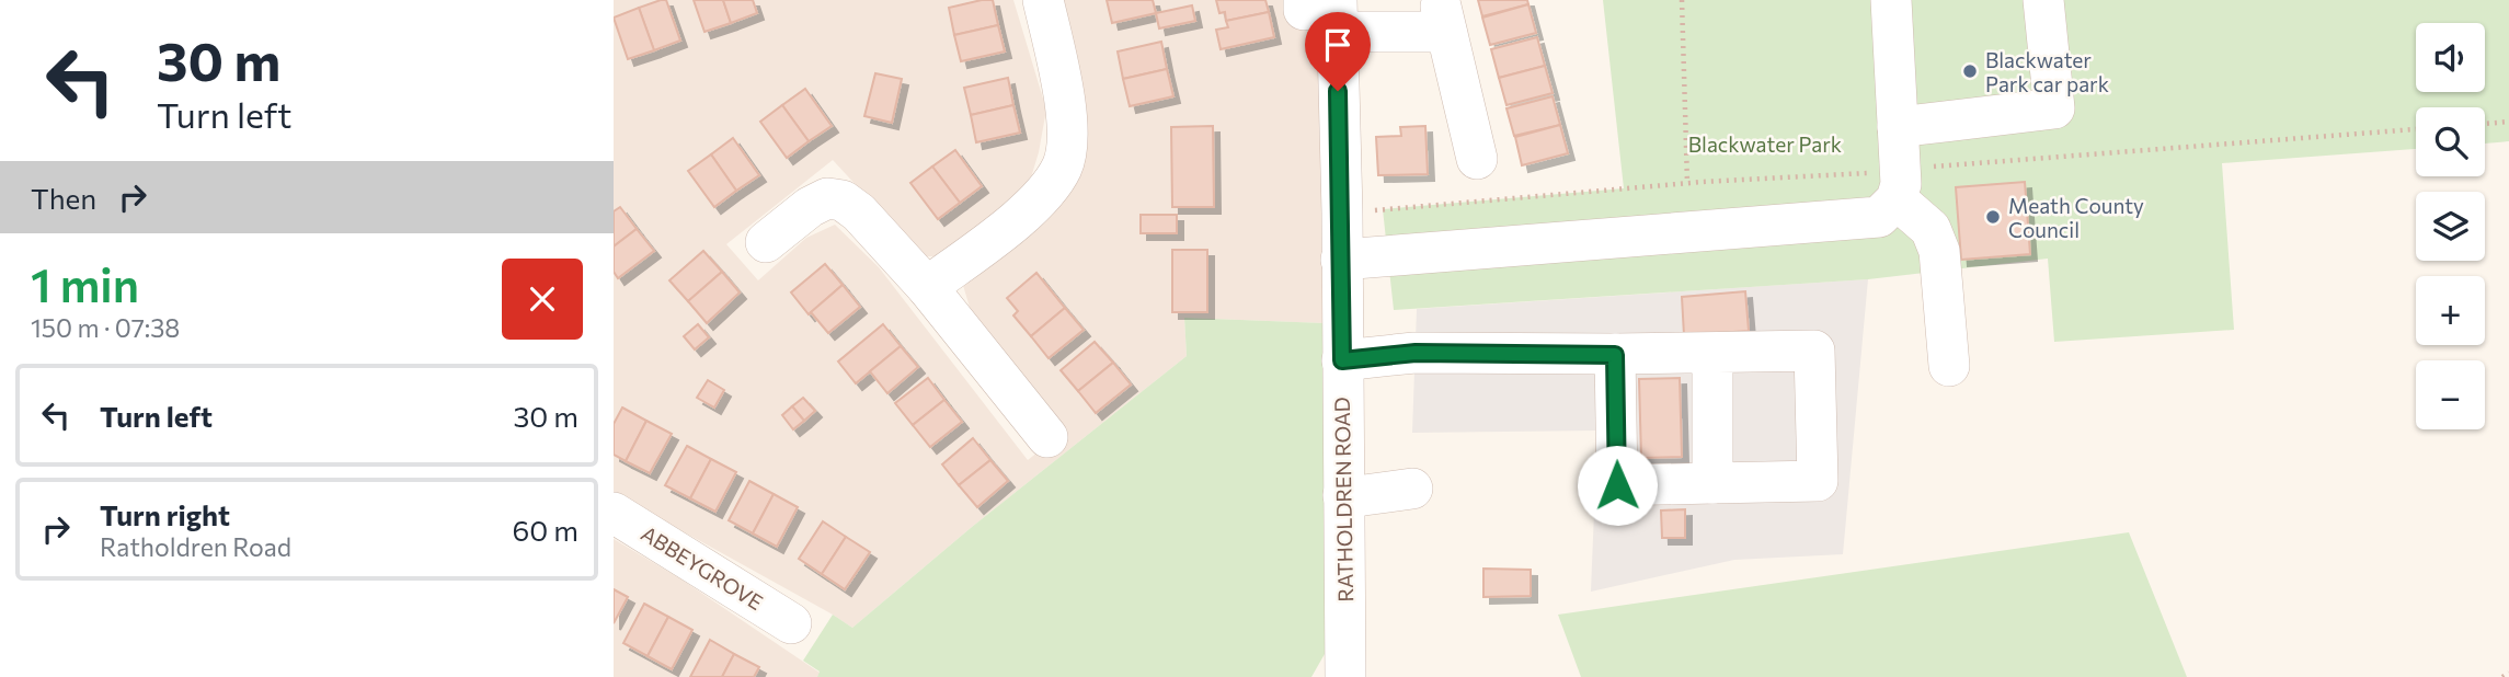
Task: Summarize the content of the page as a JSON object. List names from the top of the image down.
{
  "streets": {
    "street": ["RATHOLDREN ROAD", "ABBEYGROVE"]
  },
  "parks": ["Blackwater Park"],
  "places": ["Blackwater Park car park", "Meath County Council"],
  "page": {
    "turn": ["30 m", "Turn left"],
    "map_buttons": ["+", "−"],
    "then": "Then",
    "heading": ["1 min", "150 m · 07:38"],
    "list": [
      {
        "name": "Turn left",
        "value": "30 m"
      },
      {
        "name": "Turn right",
        "note": "Ratholdren Road",
        "value": "60 m"
      }
    ]
  }
}
